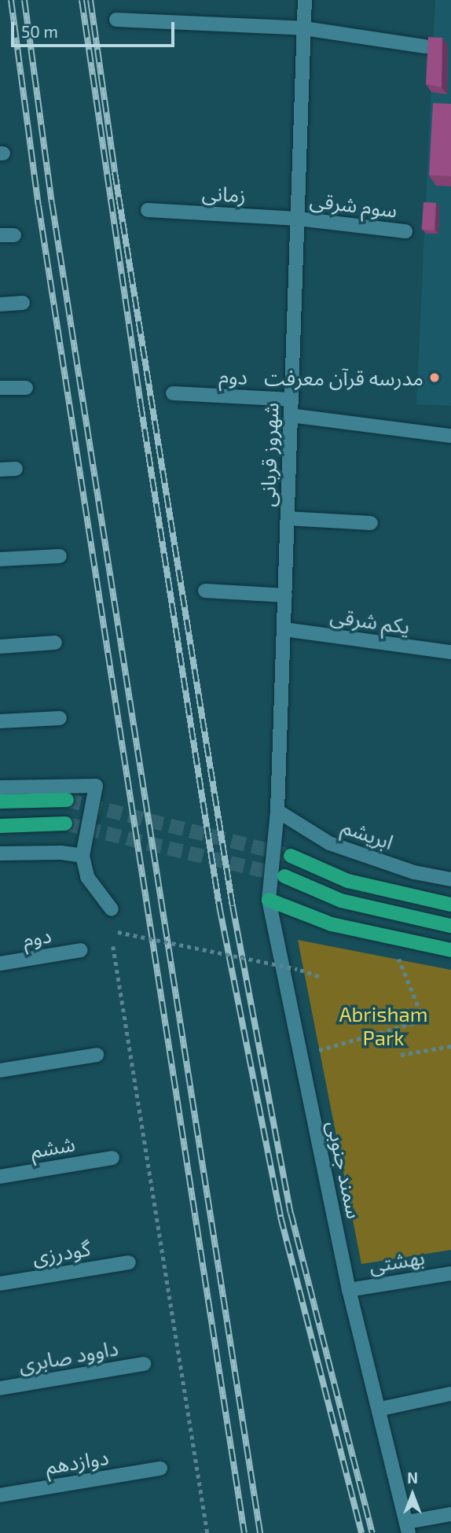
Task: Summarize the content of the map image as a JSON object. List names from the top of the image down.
{
  "streets": {
    "street": [
      "زمانی",
      "سوم شرقی",
      "دوم",
      "شهروز قربانی",
      "یکم شرقی",
      "ابریشم",
      "ششم",
      "سمند جنوبی",
      "گودرزی",
      "بهشتی",
      "داوود صابری",
      "دوازدهم"
    ]
  },
  "crossings": [
    ["زمانی", "سوم شرقی"],
    ["زمانی", "شهروز قربانی"],
    ["سوم شرقی", "شهروز قربانی"],
    ["دوم", "شهروز قربانی"],
    ["شهروز قربانی", "یکم شرقی"],
    ["شهروز قربانی", "ابریشم"],
    ["شهروز قربانی", "سمند جنوبی"],
    ["ابریشم", "سمند جنوبی"],
    ["سمند جنوبی", "بهشتی"]
  ],
  "parks": ["Abrisham Park"],
  "places": ["مدرسه قرآن معرفت"],
  "scale_bar": "50 m",
  "north": "top"
}
